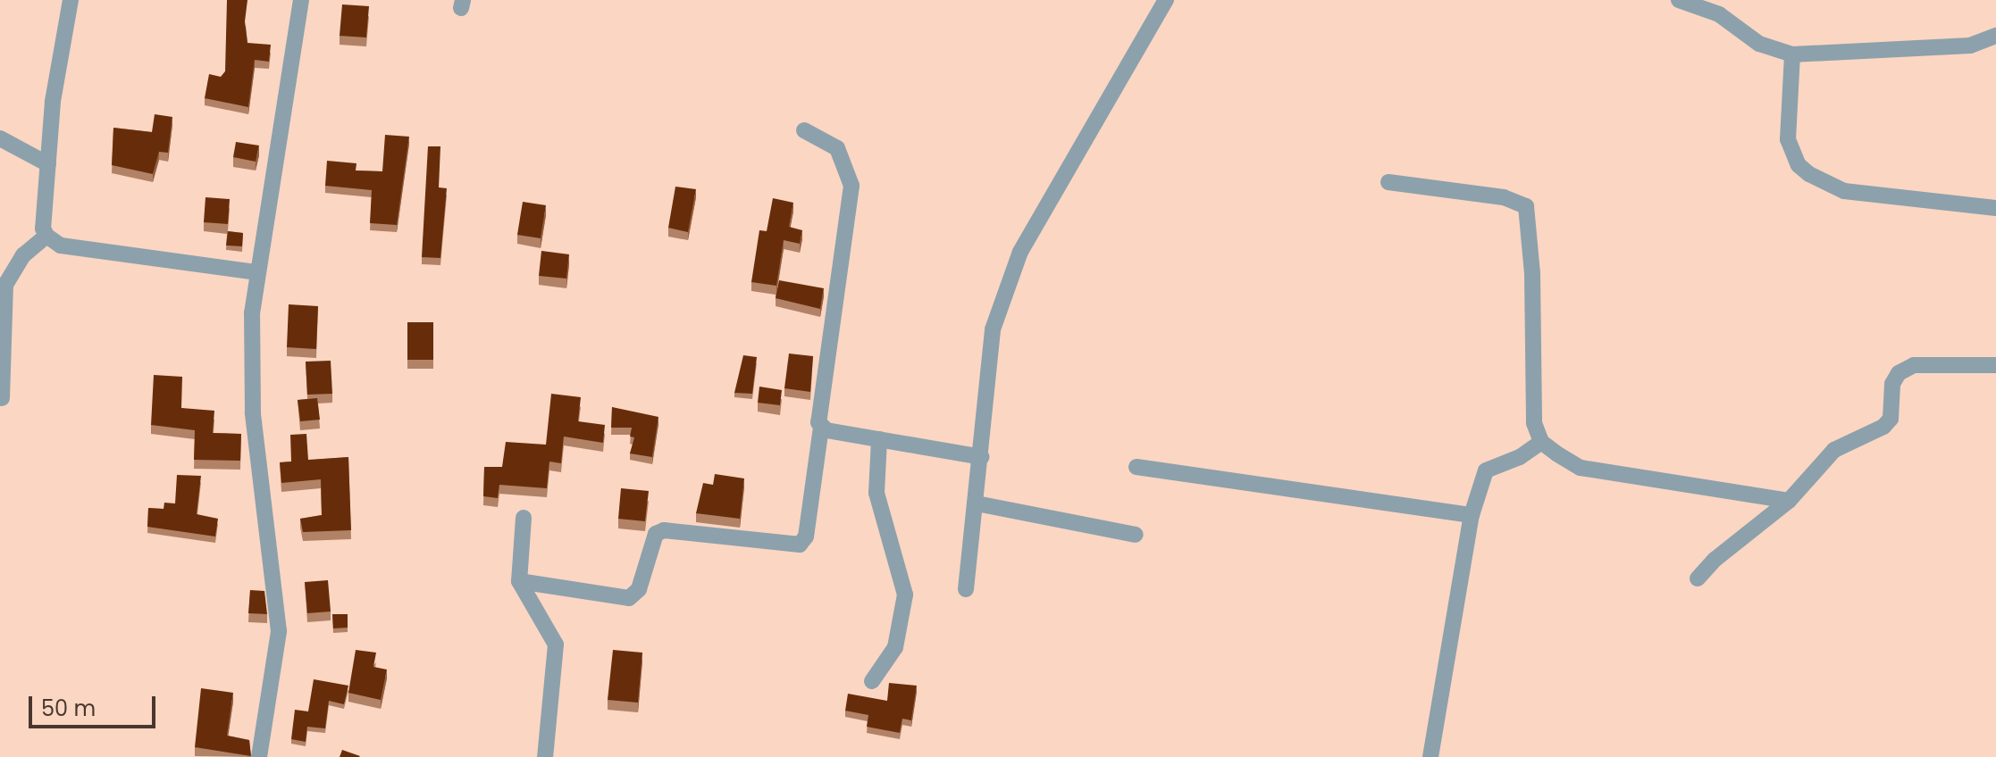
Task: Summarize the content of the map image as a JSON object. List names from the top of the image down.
{
  "scale_bar": "50 m"
}
